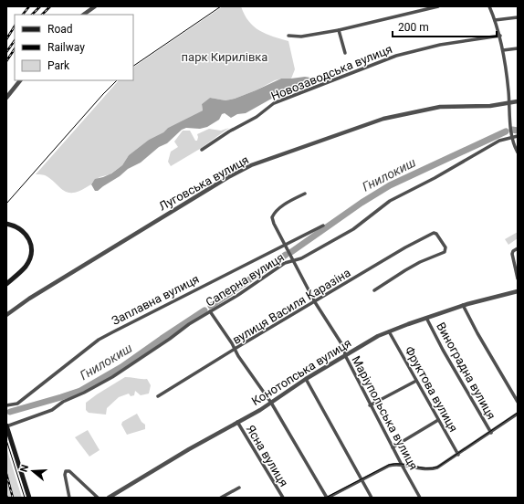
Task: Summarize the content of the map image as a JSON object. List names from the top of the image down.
{
  "streets": {
    "street": [
      "Новозаводська вулиця",
      "Луговська вулиця",
      "Саперна вулиця",
      "Заплавна вулиця",
      "вулиця Василя Каразіна",
      "Виноградна вулиця",
      "Конотопська вулиця",
      "Фруктова вулиця",
      "Маріупольська вулиця",
      "Ясна вулиця"
    ]
  },
  "crossings": [
    ["Саперна вулиця", "Маріупольська вулиця"],
    ["Заплавна вулиця", "Маріупольська вулиця"],
    ["вулиця Василя Каразіна", "Маріупольська вулиця"],
    ["Виноградна вулиця", "Конотопська вулиця"],
    ["Конотопська вулиця", "Фруктова вулиця"],
    ["Конотопська вулиця", "Маріупольська вулиця"],
    ["Конотопська вулиця", "Ясна вулиця"]
  ],
  "water": ["Гнилокиш"],
  "parks": ["парк Кирилівка"],
  "legend": ["Road", "Railway", "Park"],
  "scale_bar": "200 m",
  "north": "left"
}
